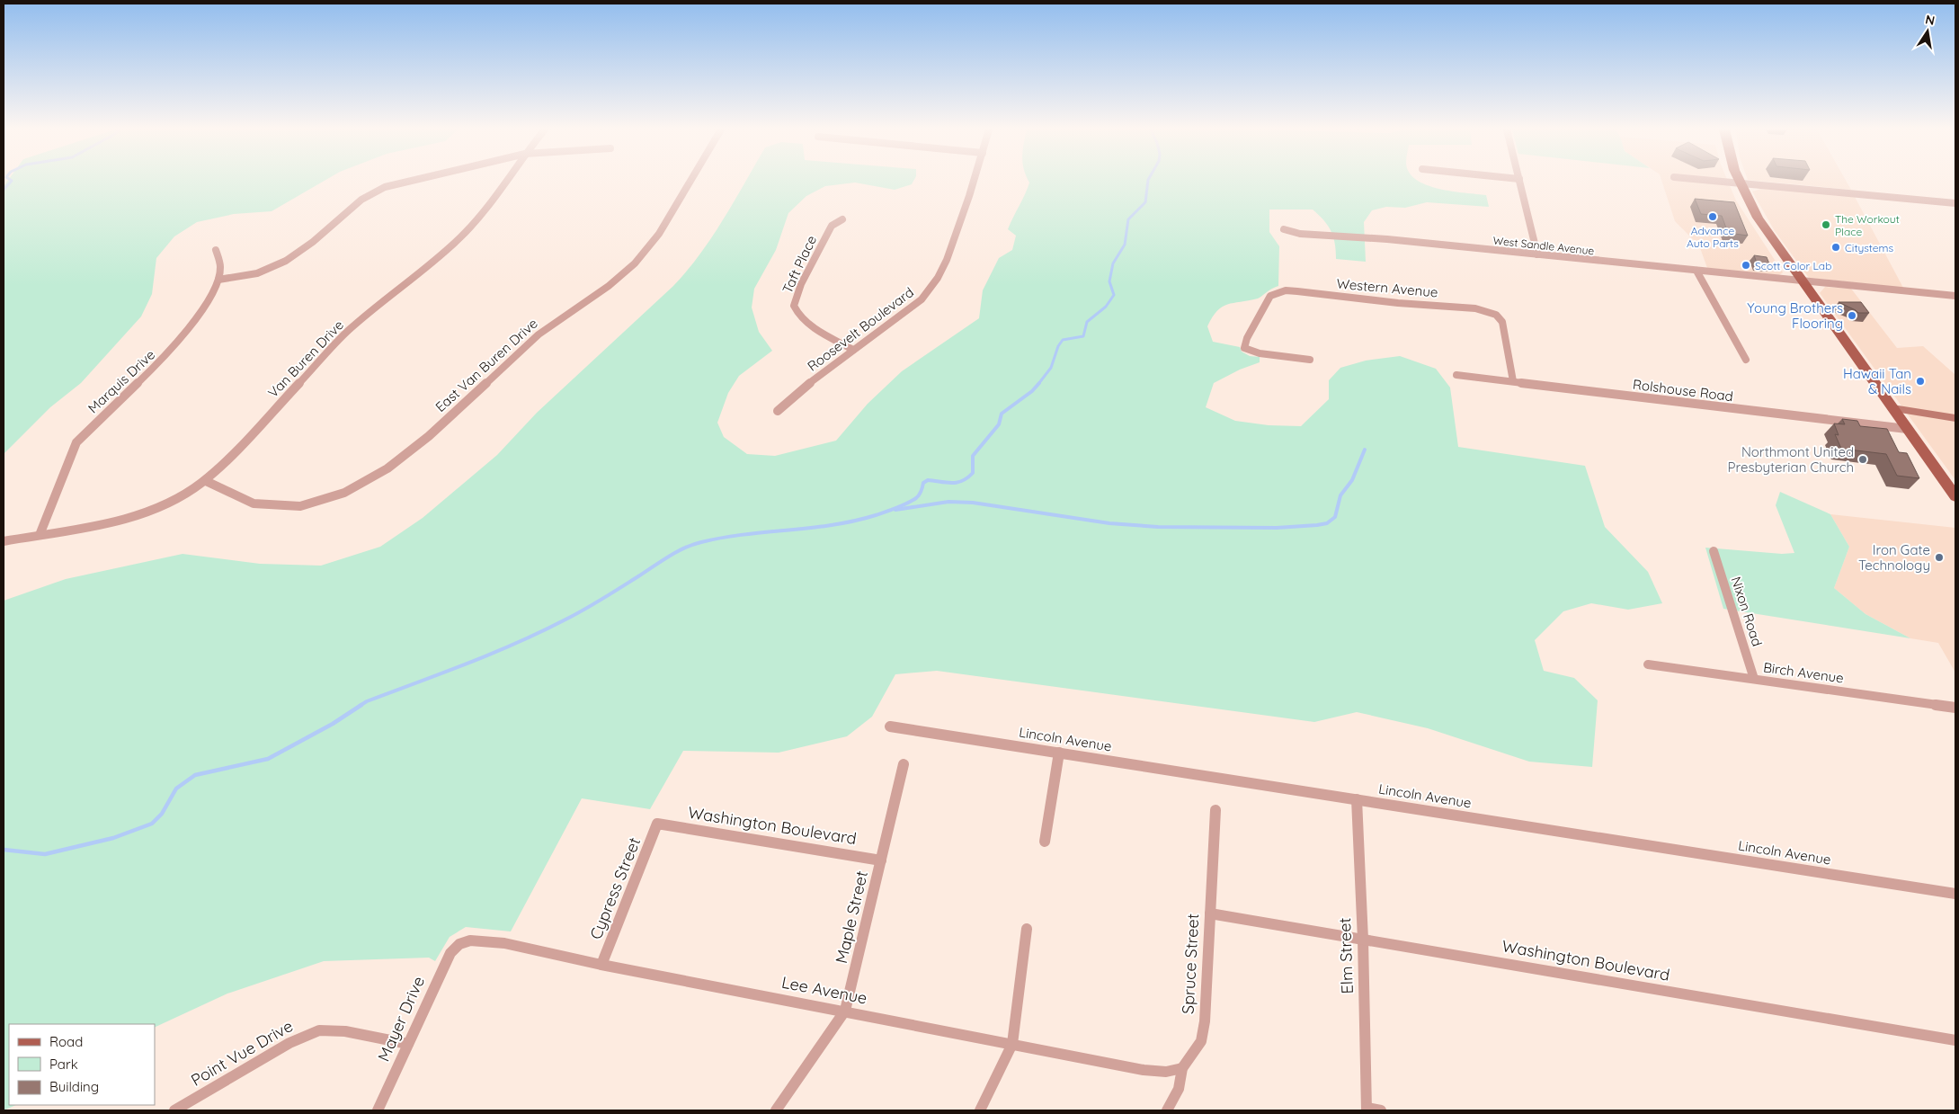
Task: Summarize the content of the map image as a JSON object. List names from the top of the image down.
{
  "streets": {
    "street": [
      "West Sandle Avenue",
      "Taft Place",
      "Western Avenue",
      "Roosevelt Boulevard",
      "Van Buren Drive",
      "East Van Buren Drive",
      "Marquis Drive",
      "Rolshouse Road",
      "Nixon Road",
      "Birch Avenue",
      "Lincoln Avenue",
      "Washington Boulevard",
      "Cypress Street",
      "Maple Street",
      "Elm Street",
      "Spruce Street",
      "Lee Avenue",
      "Mayer Drive",
      "Point Vue Drive"
    ]
  },
  "crossings": [
    ["Taft Place", "Roosevelt Boulevard"],
    ["Western Avenue", "Rolshouse Road"],
    ["Van Buren Drive", "East Van Buren Drive"],
    ["Van Buren Drive", "Marquis Drive"],
    ["Nixon Road", "Birch Avenue"],
    ["Lincoln Avenue", "Elm Street"],
    ["Washington Boulevard", "Cypress Street"],
    ["Washington Boulevard", "Maple Street"],
    ["Washington Boulevard", "Elm Street"],
    ["Washington Boulevard", "Spruce Street"],
    ["Cypress Street", "Lee Avenue"],
    ["Maple Street", "Lee Avenue"],
    ["Spruce Street", "Lee Avenue"],
    ["Lee Avenue", "Mayer Drive"],
    ["Mayer Drive", "Point Vue Drive"]
  ],
  "places": [
    "Advance Auto Parts",
    "The Workout Place",
    "Citystems",
    "Scott Color Lab",
    "Young Brothers Flooring",
    "Hawaii Tan & Nails",
    "Northmont United Presbyterian Church",
    "Iron Gate Technology"
  ],
  "legend": ["Road", "Park", "Building"],
  "north": "top"
}
